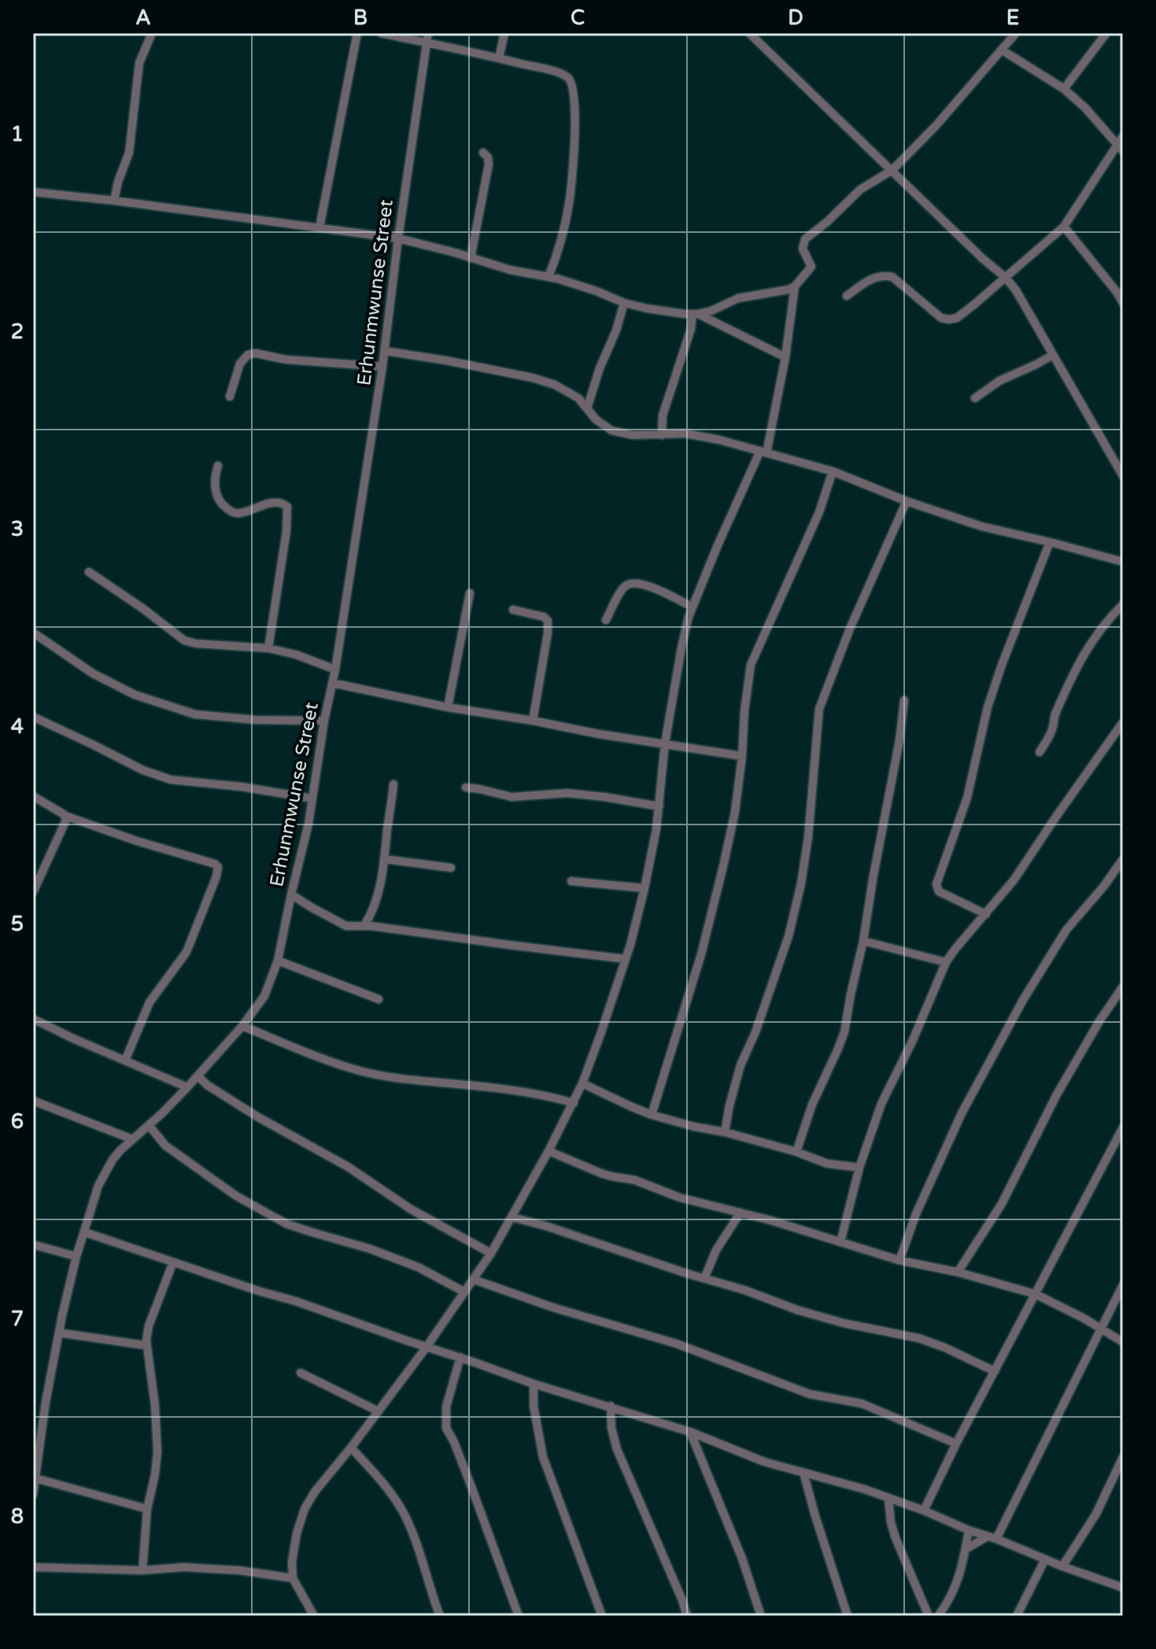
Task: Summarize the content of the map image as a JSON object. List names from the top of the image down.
{
  "streets": {
    "street": ["Erhunmwunse Street"]
  },
  "grid": {
    "columns": [
      "A",
      "B",
      "C",
      "D",
      "E"
    ],
    "rows": [
      "1",
      "2",
      "3",
      "4",
      "5",
      "6",
      "7",
      "8"
    ]
  }
}
